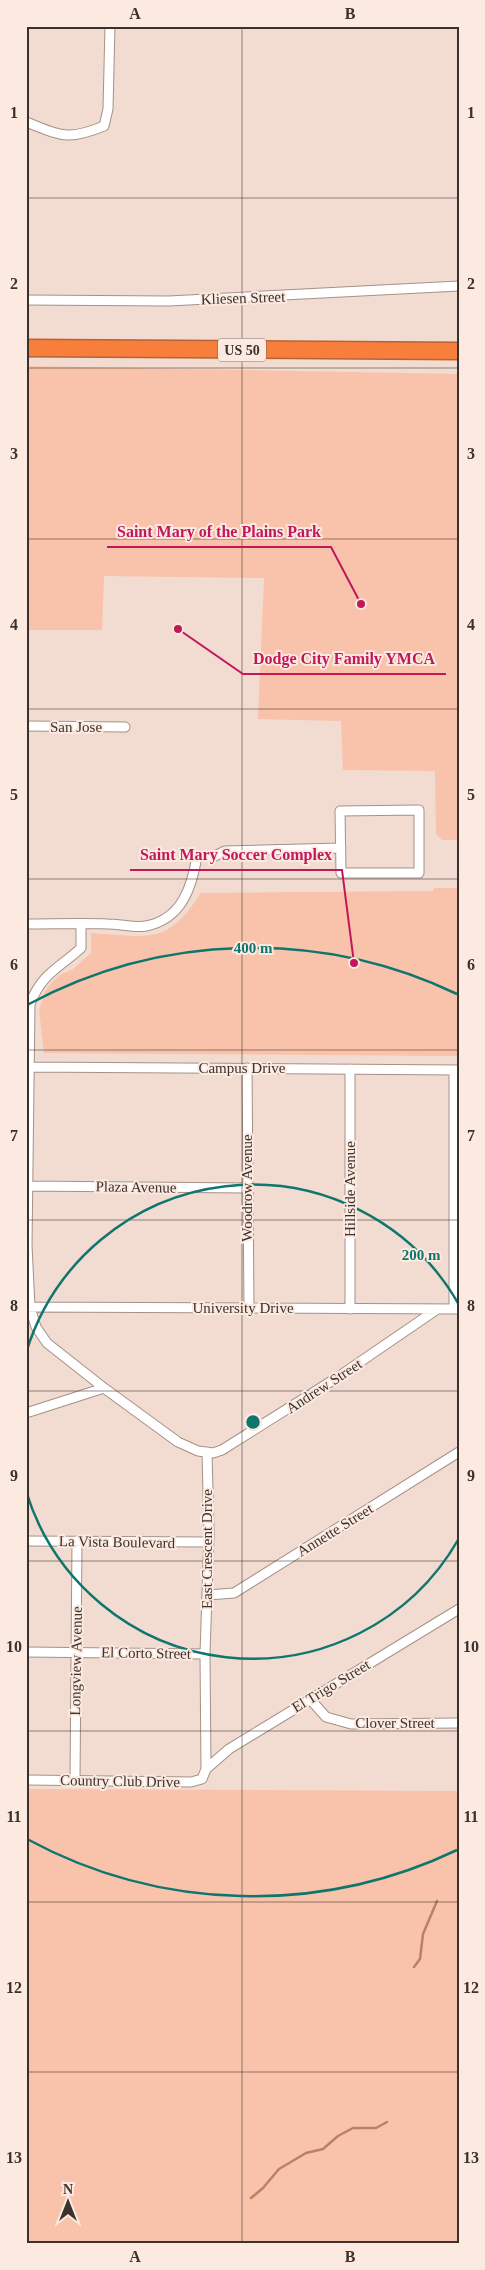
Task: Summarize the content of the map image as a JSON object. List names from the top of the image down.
{
  "streets": {
    "highway": ["US 50"],
    "street": [
      "Kliesen Street",
      "San Jose",
      "Campus Drive",
      "Plaza Avenue",
      "Woodrow Avenue",
      "Hillside Avenue",
      "University Drive",
      "Andrew Street",
      "Annette Street",
      "La Vista Boulevard",
      "East Crescent Drive",
      "El Corto Street",
      "Longview Avenue",
      "El Trigo Street",
      "Clover Street",
      "Country Club Drive"
    ]
  },
  "crossings": [
    ["Campus Drive", "Woodrow Avenue"],
    ["Campus Drive", "Hillside Avenue"],
    ["Plaza Avenue", "Woodrow Avenue"],
    ["Woodrow Avenue", "University Drive"],
    ["Hillside Avenue", "University Drive"],
    ["University Drive", "Andrew Street"],
    ["Andrew Street", "East Crescent Drive"],
    ["Annette Street", "East Crescent Drive"],
    ["La Vista Boulevard", "East Crescent Drive"],
    ["La Vista Boulevard", "Longview Avenue"],
    ["East Crescent Drive", "El Corto Street"],
    ["East Crescent Drive", "El Trigo Street"],
    ["East Crescent Drive", "Country Club Drive"],
    ["El Corto Street", "Longview Avenue"],
    ["Longview Avenue", "Country Club Drive"],
    ["El Trigo Street", "Clover Street"],
    ["El Trigo Street", "Country Club Drive"]
  ],
  "places": ["Saint Mary of the Plains Park", "Dodge City Family YMCA", "Saint Mary Soccer Complex"],
  "north": "top",
  "grid": {
    "columns": ["A", "B"],
    "rows": [
      "1",
      "2",
      "3",
      "4",
      "5",
      "6",
      "7",
      "8",
      "9",
      "10",
      "11",
      "12",
      "13"
    ]
  },
  "rings": ["400 m", "200 m"]
}
